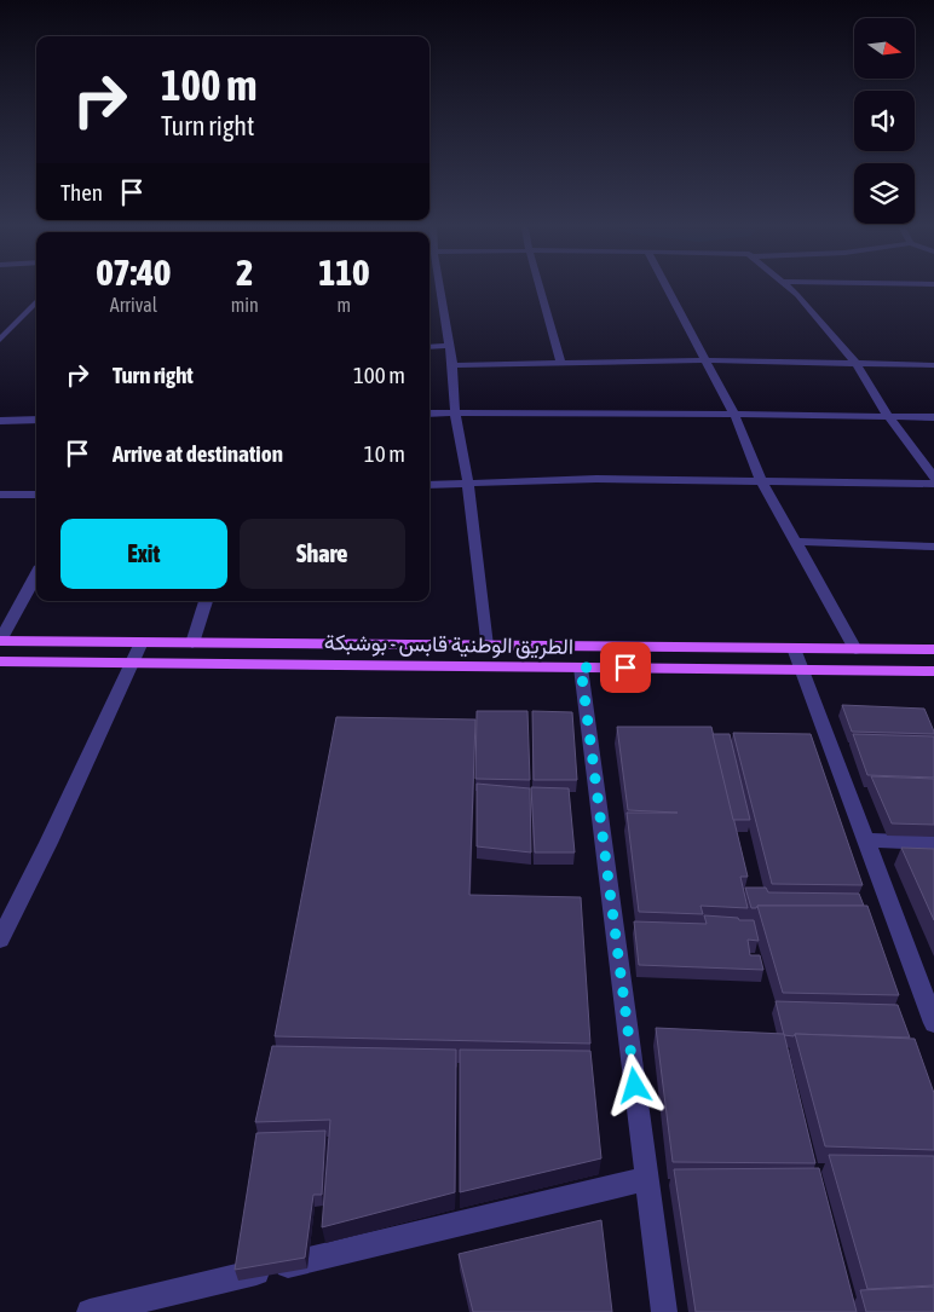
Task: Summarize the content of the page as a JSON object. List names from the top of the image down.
{
  "streets": {
    "main road": ["الطريق الوطنية قابس - بوشبكة"]
  },
  "north": "right",
  "page": {
    "turn": ["100 m", "Turn right"],
    "then": "Then",
    "eta": [
      "07:40",
      "Arrival",
      "2",
      "min",
      "110",
      "m"
    ],
    "list": [
      {
        "name": "Turn right",
        "value": "100 m"
      },
      {
        "name": "Arrive at destination",
        "value": "10 m"
      }
    ],
    "buttons": ["Exit", "Share"]
  }
}
